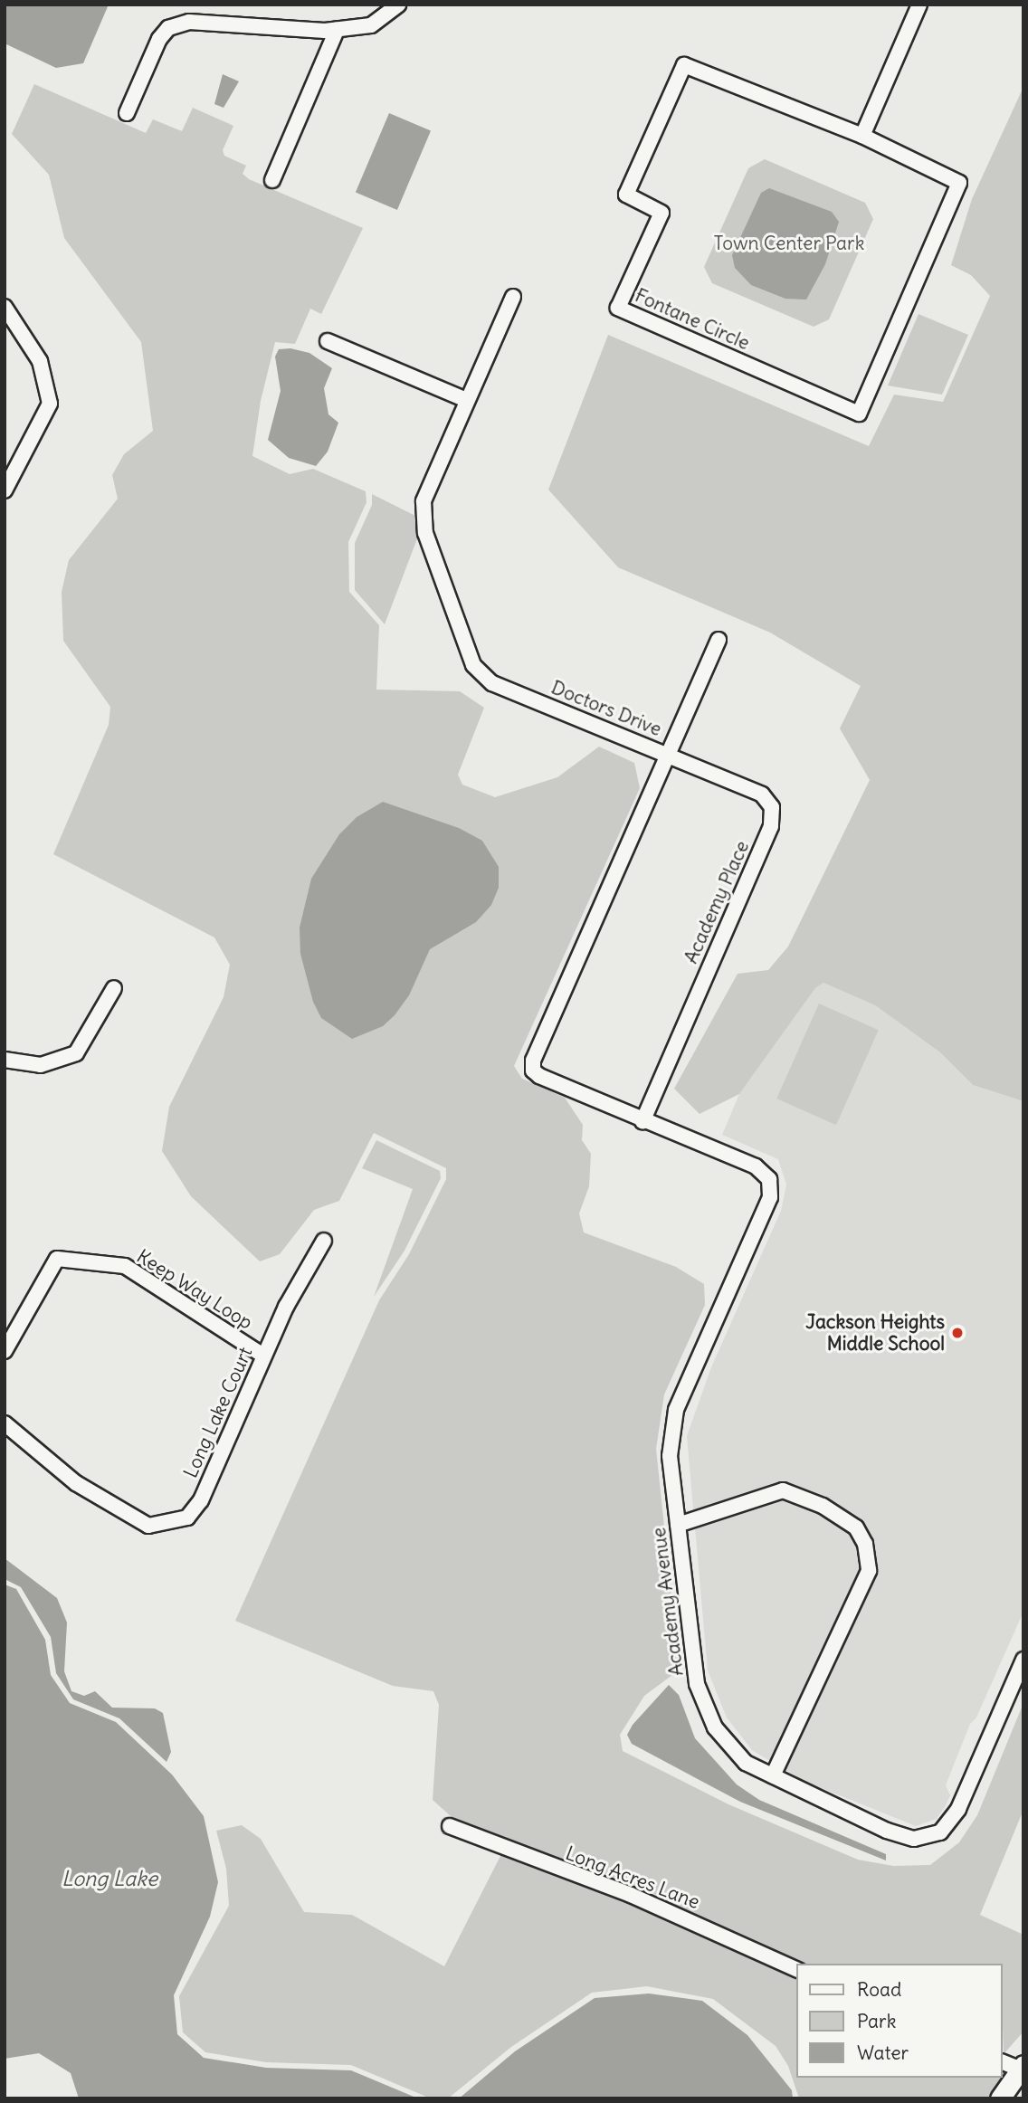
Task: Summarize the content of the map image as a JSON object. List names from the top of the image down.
{
  "streets": {
    "street": [
      "Fontane Circle",
      "Doctors Drive",
      "Academy Place",
      "Keep Way Loop",
      "Long Lake Court",
      "Academy Avenue",
      "Long Acres Lane"
    ]
  },
  "crossings": [
    ["Doctors Drive", "Academy Place"],
    ["Doctors Drive", "Academy Avenue"],
    ["Academy Place", "Academy Avenue"],
    ["Keep Way Loop", "Long Lake Court"]
  ],
  "water": ["Long Lake"],
  "parks": ["Town Center Park"],
  "places": ["Jackson Heights Middle School"],
  "legend": ["Road", "Park", "Water"]
}
